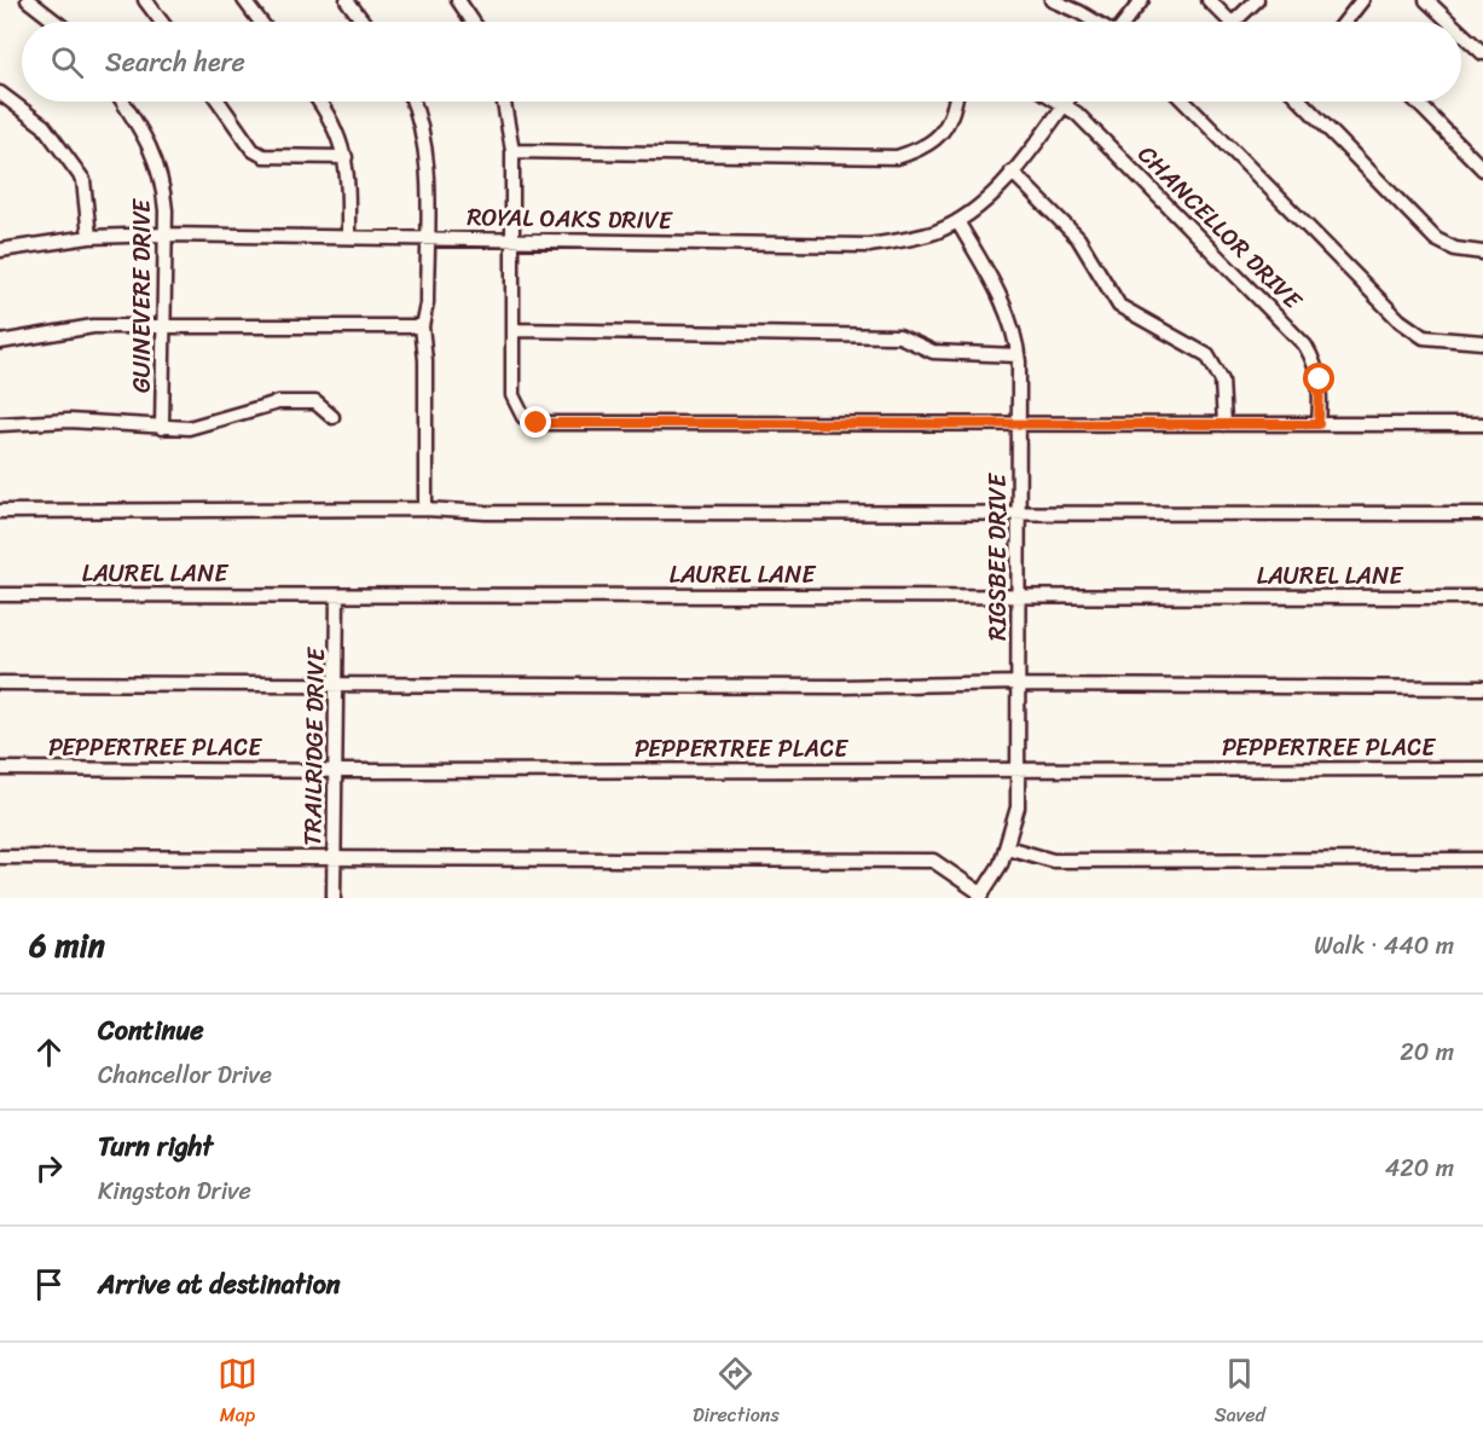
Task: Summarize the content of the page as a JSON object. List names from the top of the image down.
{
  "streets": {
    "street": [
      "ROYAL OAKS DRIVE",
      "CHANCELLOR DRIVE",
      "GUINEVERE DRIVE",
      "RIGSBEE DRIVE",
      "LAUREL LANE",
      "PEPPERTREE PLACE",
      "TRAILRIDGE DRIVE"
    ]
  },
  "crossings": [
    ["ROYAL OAKS DRIVE", "CHANCELLOR DRIVE"],
    ["ROYAL OAKS DRIVE", "GUINEVERE DRIVE"],
    ["ROYAL OAKS DRIVE", "RIGSBEE DRIVE"],
    ["RIGSBEE DRIVE", "LAUREL LANE"],
    ["RIGSBEE DRIVE", "PEPPERTREE PLACE"],
    ["LAUREL LANE", "TRAILRIDGE DRIVE"],
    ["PEPPERTREE PLACE", "TRAILRIDGE DRIVE"]
  ],
  "page": {
    "search": "Search here",
    "heading": ["6 min", "Walk · 440 m"],
    "list": [
      ["Continue", "Chancellor Drive", "20 m"],
      ["Turn right", "Kingston Drive", "420 m"],
      "Arrive at destination"
    ],
    "nav": ["Map", "Directions", "Saved"]
  }
}
